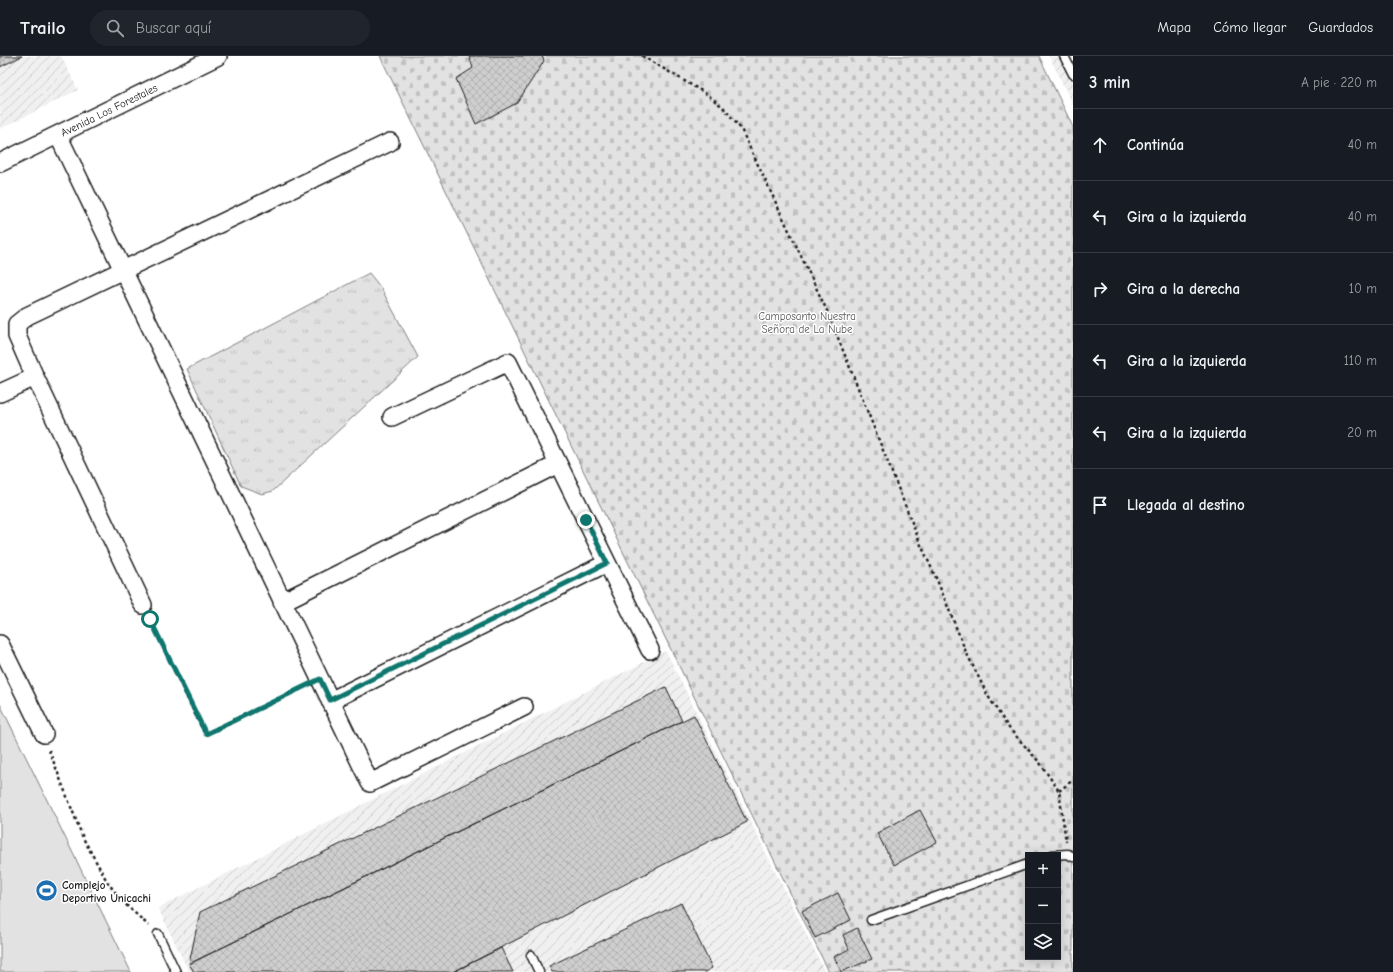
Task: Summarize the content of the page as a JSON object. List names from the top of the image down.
{
  "streets": {
    "street": ["Avenida Los Forestales"]
  },
  "parks": ["Camposanto Nuestra Señora de La Nube"],
  "places": {
    "sports": ["Complejo Deportivo Unicachi"]
  },
  "page": {
    "header": "Trailo",
    "search": "Buscar aquí",
    "nav": ["Mapa", "Cómo llegar", "Guardados"],
    "heading": ["3 min", "A pie · 220 m"],
    "list": [
      ["Continúa", "40 m"],
      ["Gira a la izquierda", "40 m"],
      ["Gira a la derecha", "10 m"],
      ["Gira a la izquierda", "110 m"],
      ["Gira a la izquierda", "20 m"],
      "Llegada al destino"
    ],
    "map_buttons": ["+", "−"]
  }
}
